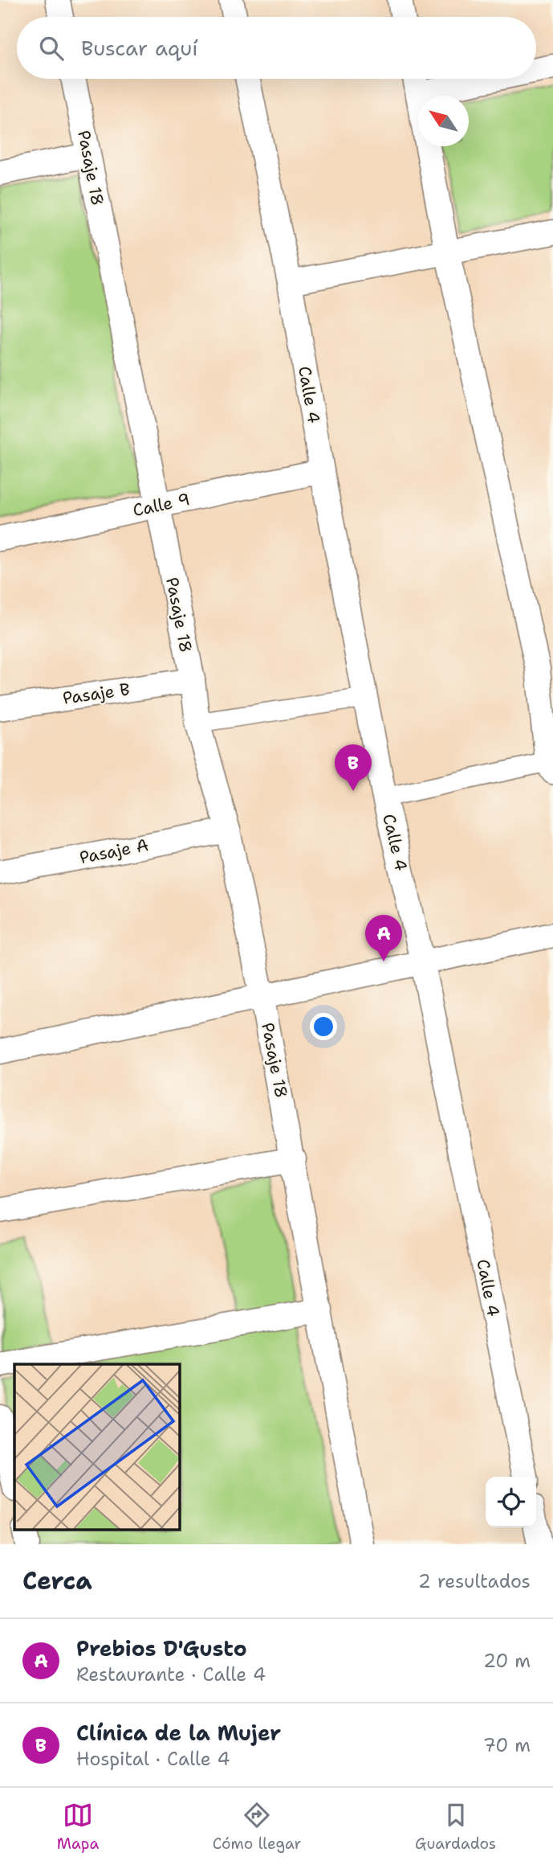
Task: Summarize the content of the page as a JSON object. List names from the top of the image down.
{
  "streets": {
    "street": [
      "Pasaje 18",
      "Calle 4",
      "Calle 9",
      "Pasaje B",
      "Pasaje A"
    ]
  },
  "crossings": [
    ["Pasaje 18", "Calle 9"],
    ["Pasaje 18", "Pasaje B"],
    ["Pasaje 18", "Pasaje A"],
    ["Calle 4", "Calle 9"]
  ],
  "north": "top left",
  "page": {
    "search": "Buscar aquí",
    "pins": ["B", "A"],
    "heading": ["Cerca", "2 resultados"],
    "list": [
      {
        "mark": "A",
        "name": "Prebios D'Gusto",
        "note": "Restaurante · Calle 4",
        "value": "20 m"
      },
      {
        "mark": "B",
        "name": "Clínica de la Mujer",
        "note": "Hospital · Calle 4",
        "value": "70 m"
      }
    ],
    "nav": ["Mapa", "Cómo llegar", "Guardados"]
  }
}
